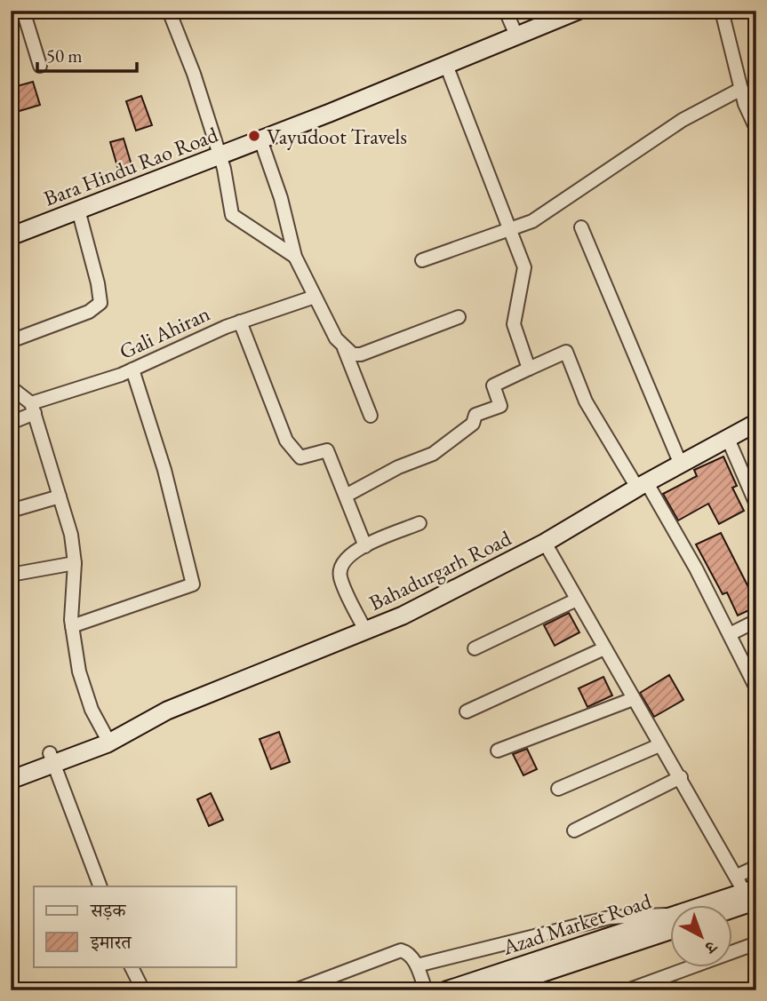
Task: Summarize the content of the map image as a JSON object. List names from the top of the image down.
{
  "streets": {
    "street": [
      "Bara Hindu Rao Road",
      "Gali Ahiran",
      "Bahadurgarh Road",
      "Azad Market Road"
    ]
  },
  "places": ["Vayudoot Travels"],
  "legend": ["सड़क", "इमारत"],
  "scale_bar": "50 m",
  "north": "bottom right"
}
